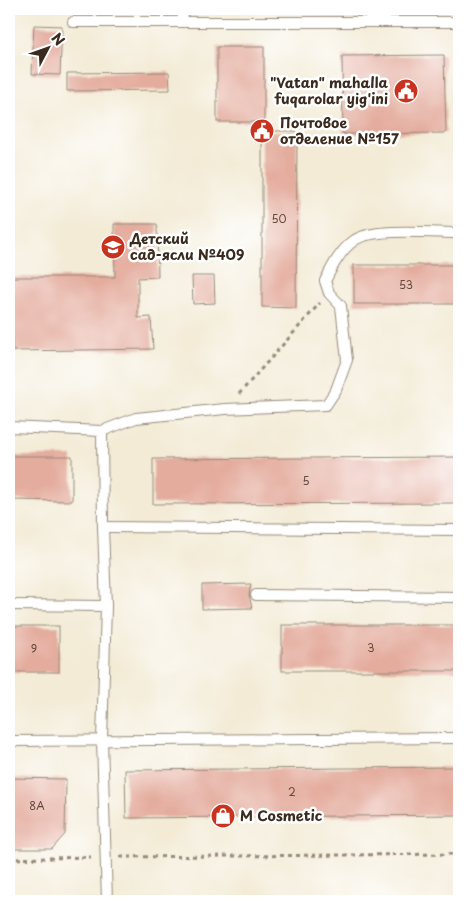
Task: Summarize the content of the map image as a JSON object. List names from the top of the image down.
{
  "places": {
    "public building": ["\"Vatan\" mahalla fuqarolar yig'ini", "Почтовое отделение №157"],
    "school or university": ["Детский сад-ясли №409"],
    "shop": ["M Cosmetic"]
  },
  "house_numbers": [
    "50",
    "53",
    "5",
    "3",
    "9",
    "2",
    "8A"
  ],
  "north": "top right"
}
